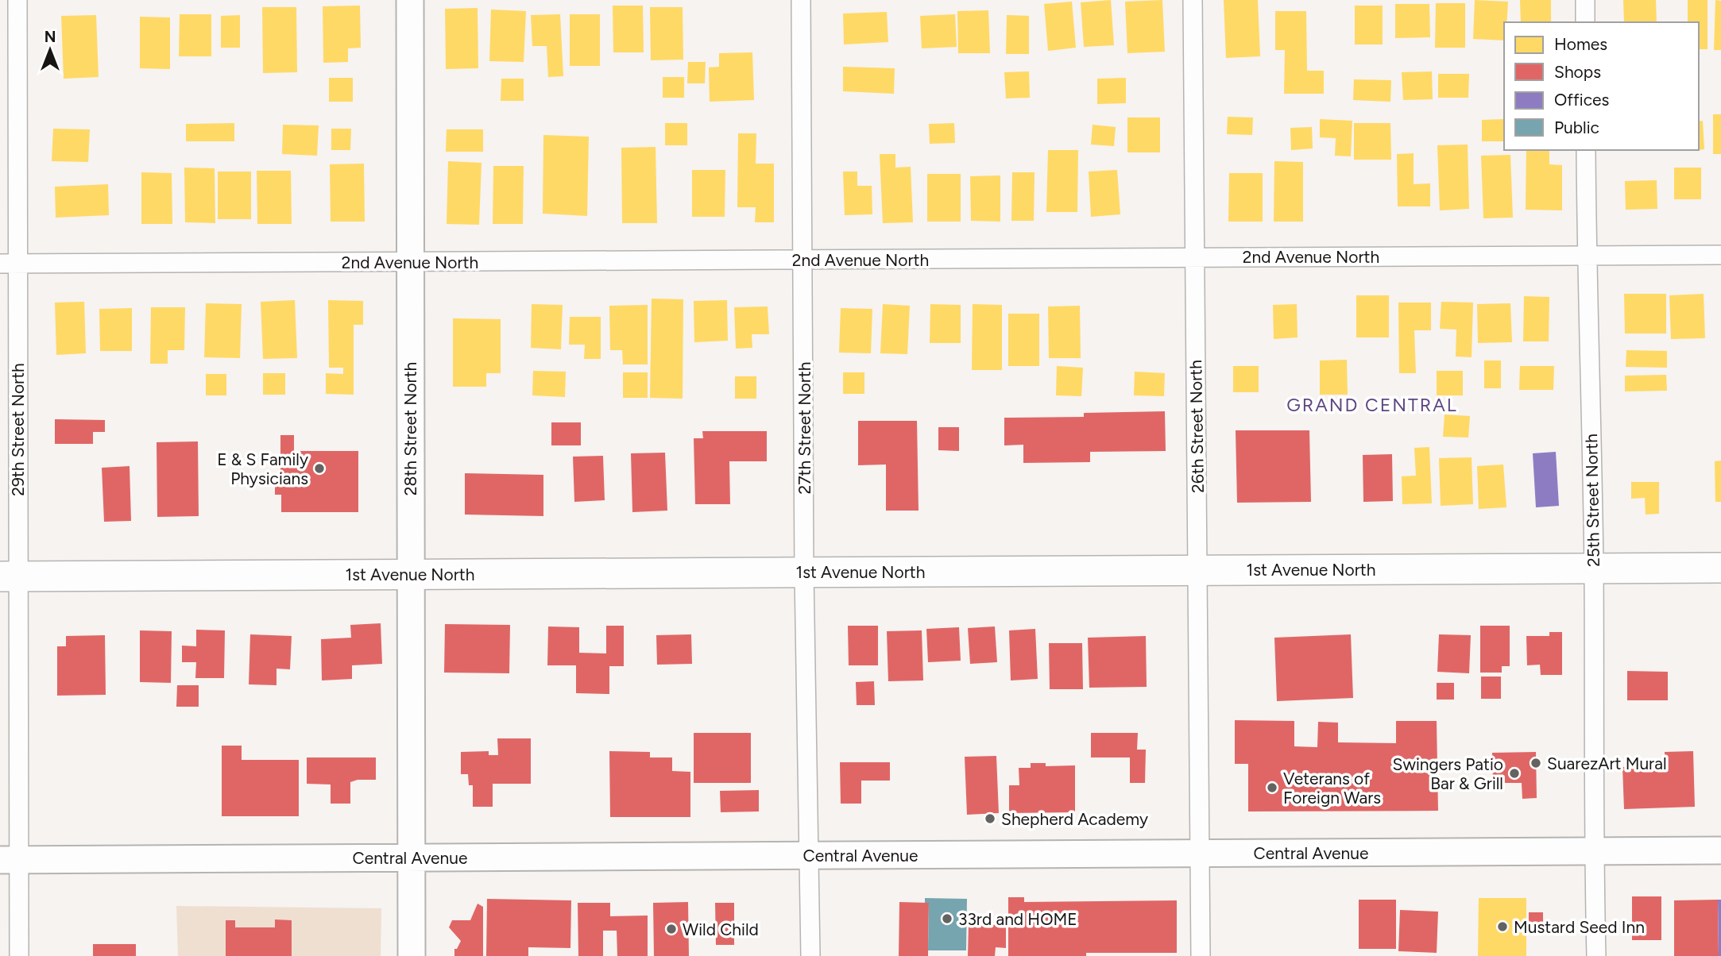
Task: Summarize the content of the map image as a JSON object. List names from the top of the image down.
{
  "streets": {
    "main road": ["1st Avenue North"],
    "street": [
      "2nd Avenue North",
      "26th Street North",
      "27th Street North",
      "28th Street North",
      "29th Street North",
      "25th Street North",
      "Central Avenue"
    ]
  },
  "crossings": [
    ["2nd Avenue North", "26th Street North"],
    ["2nd Avenue North", "27th Street North"],
    ["2nd Avenue North", "28th Street North"],
    ["2nd Avenue North", "29th Street North"],
    ["2nd Avenue North", "25th Street North"],
    ["26th Street North", "1st Avenue North"],
    ["26th Street North", "Central Avenue"],
    ["27th Street North", "1st Avenue North"],
    ["27th Street North", "Central Avenue"],
    ["28th Street North", "1st Avenue North"],
    ["28th Street North", "Central Avenue"],
    ["29th Street North", "1st Avenue North"],
    ["29th Street North", "Central Avenue"],
    ["25th Street North", "1st Avenue North"],
    ["25th Street North", "Central Avenue"]
  ],
  "districts": ["GRAND CENTRAL"],
  "places": [
    "E & S Family Physicians",
    "SuarezArt Mural",
    "Swingers Patio Bar & Grill",
    "Veterans of Foreign Wars",
    "Shepherd Academy",
    "33rd and HOME",
    "Mustard Seed Inn",
    "Wild Child"
  ],
  "legend": [
    "Homes",
    "Shops",
    "Offices",
    "Public"
  ],
  "north": "top"
}
